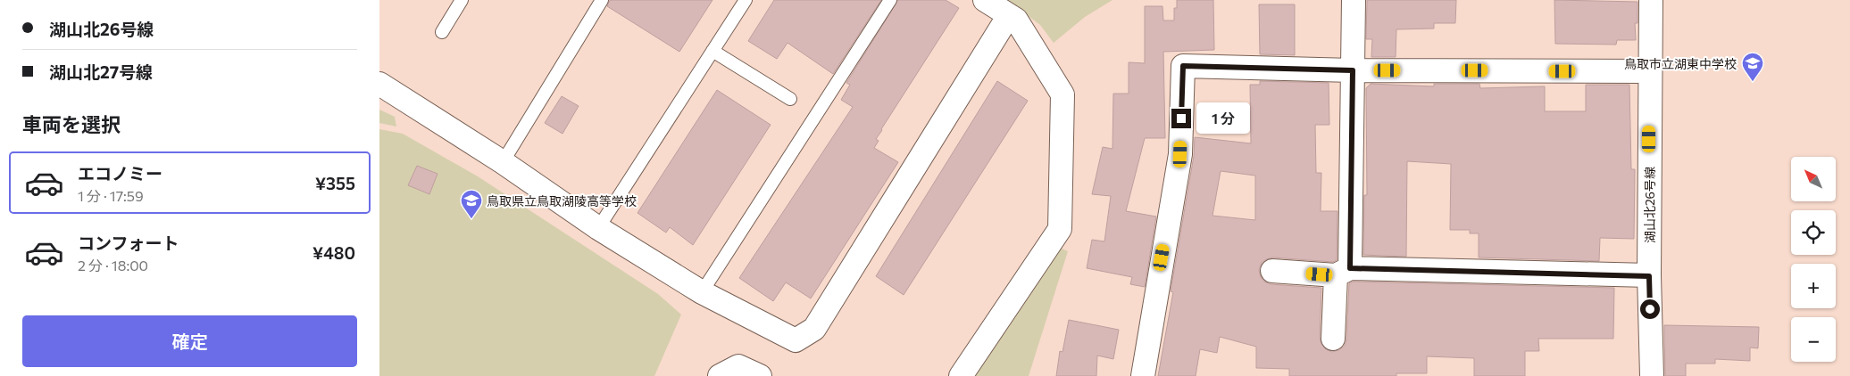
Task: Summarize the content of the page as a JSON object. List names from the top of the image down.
{
  "streets": {
    "street": ["湖山北26号線"]
  },
  "places": {
    "school or university": ["鳥取市立湖東中学校", "鳥取県立鳥取湖陵高等学校"]
  },
  "north": "top left",
  "page": {
    "banner": ["湖山北26号線", "湖山北27号線"],
    "heading": "車両を選択",
    "bubble": "1 分",
    "list": [
      {
        "name": "エコノミー",
        "note": "1 分 · 17:59",
        "value": "¥355"
      },
      {
        "name": "コンフォート",
        "note": "2 分 · 18:00",
        "value": "¥480"
      }
    ],
    "map_buttons": ["+", "−"],
    "buttons": "確定"
  }
}
